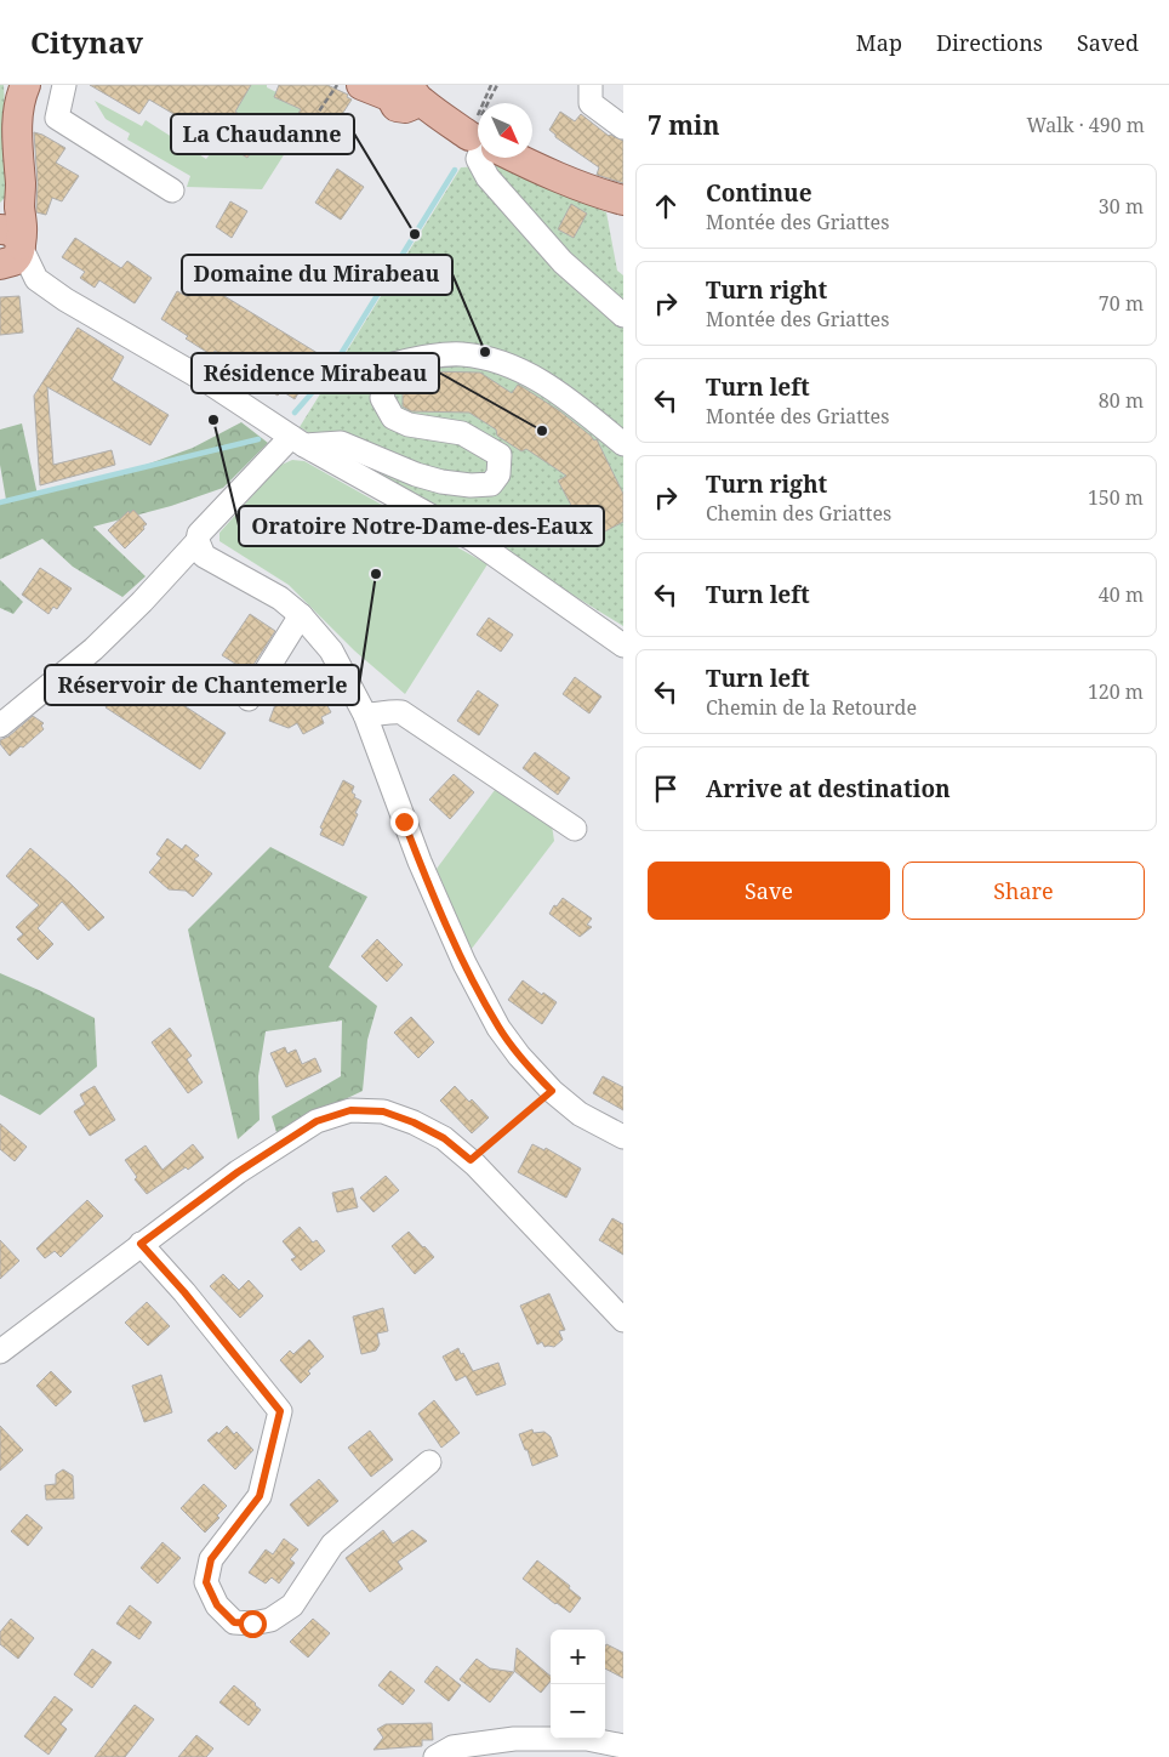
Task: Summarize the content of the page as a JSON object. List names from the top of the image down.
{
  "places": [
    "La Chaudanne",
    "Domaine du Mirabeau",
    "Oratoire Notre-Dame-des-Eaux",
    "Résidence Mirabeau",
    "Réservoir de Chantemerle"
  ],
  "north": "bottom right",
  "page": {
    "header": "Citynav",
    "nav": ["Map", "Directions", "Saved"],
    "heading": ["7 min", "Walk · 490 m"],
    "list": [
      ["Continue", "Montée des Griattes", "30 m"],
      ["Turn right", "Montée des Griattes", "70 m"],
      ["Turn left", "Montée des Griattes", "80 m"],
      ["Turn right", "Chemin des Griattes", "150 m"],
      ["Turn left", "40 m"],
      ["Turn left", "Chemin de la Retourde", "120 m"],
      "Arrive at destination"
    ],
    "buttons": ["Save", "Share"],
    "map_buttons": ["+", "−"]
  }
}
